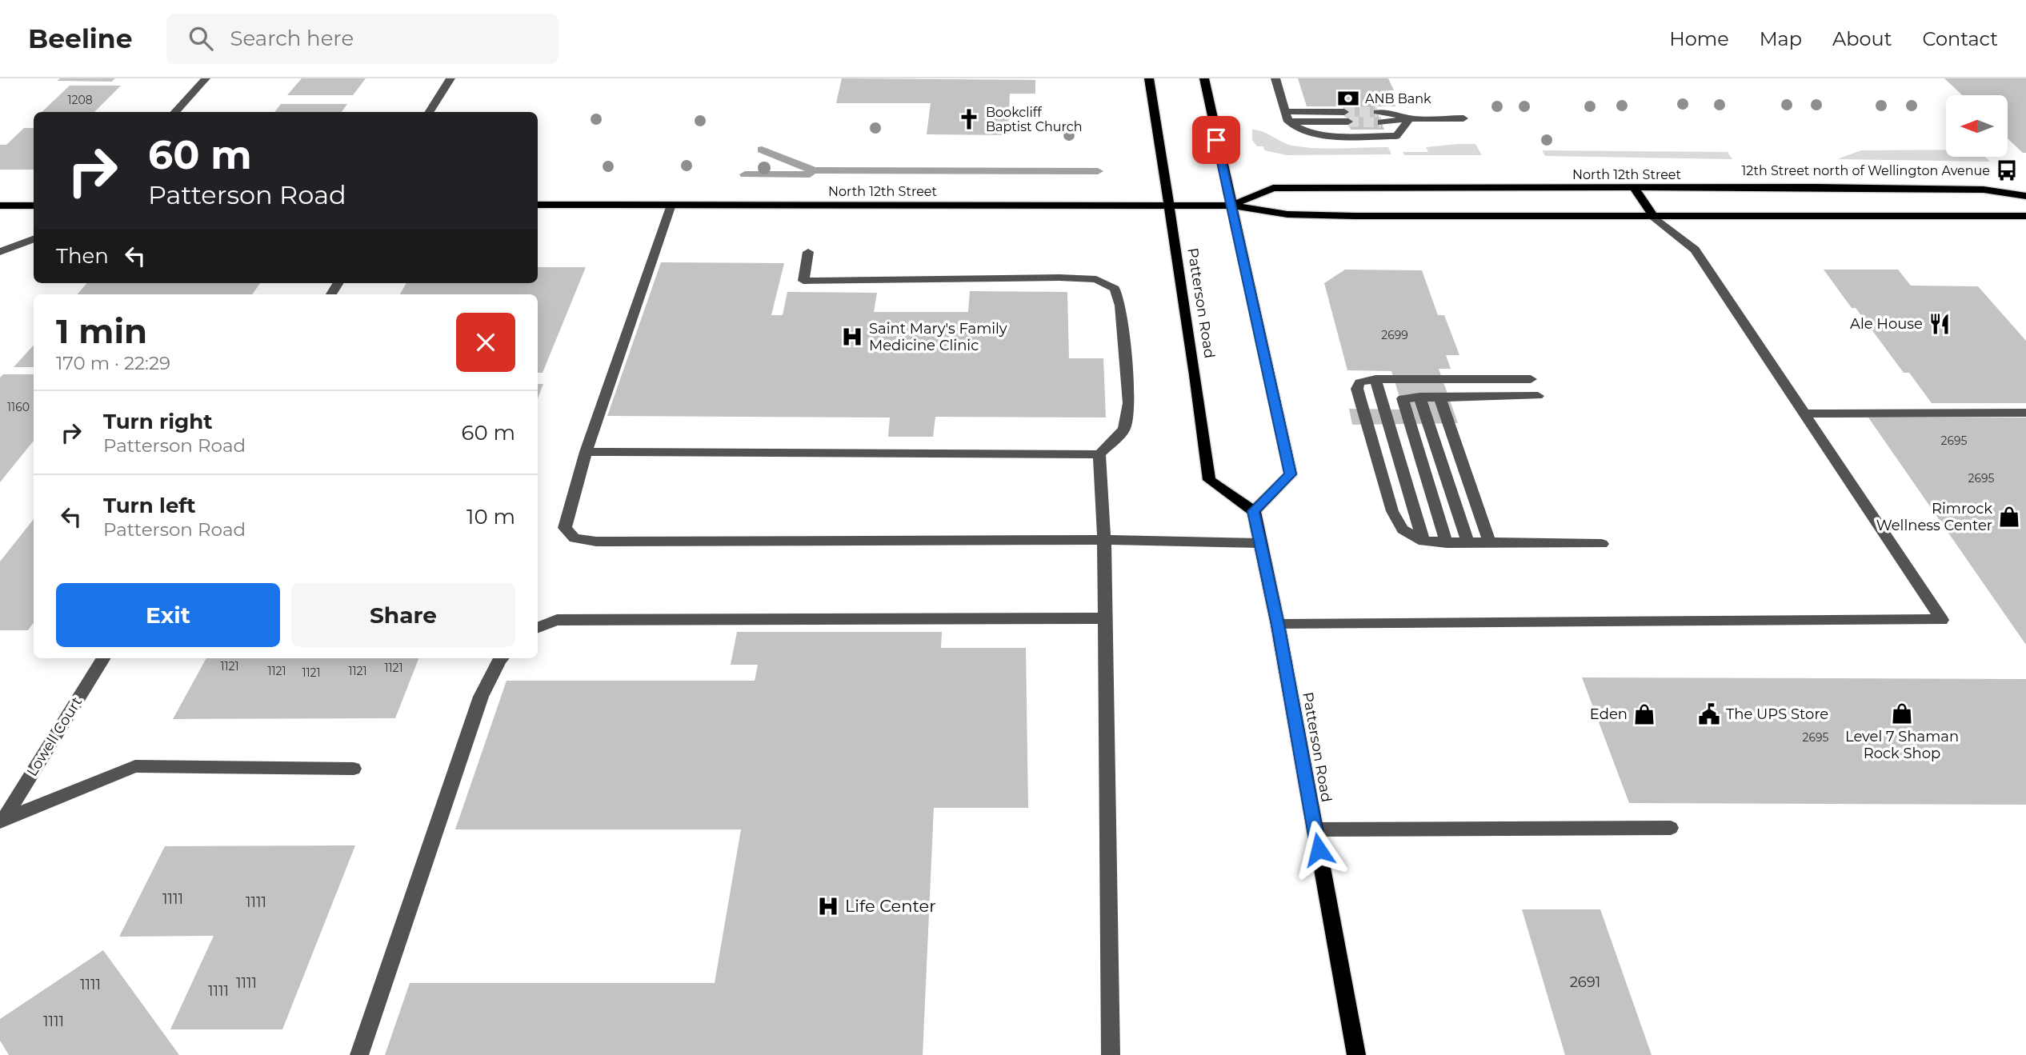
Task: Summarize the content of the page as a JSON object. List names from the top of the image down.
{
  "streets": {
    "main road": ["North 12th Street", "Patterson Road"],
    "street": ["Lowell Court"]
  },
  "crossings": [
    ["North 12th Street", "Patterson Road"]
  ],
  "places": {
    "bank": ["ANB Bank"],
    "church": ["Bookcliff Baptist Church"],
    "bus stop": ["12th Street north of Wellington Avenue"],
    "restaurant": ["Ale House"],
    "hospital": ["Saint Mary's Family Medicine Clinic", "Life Center"],
    "shop": ["Rimrock Wellness Center", "Level 7 Shaman Rock Shop", "Eden"],
    "public building": ["The UPS Store"]
  },
  "house_numbers": [
    "1208",
    "2699",
    "1160",
    "2695",
    "2695",
    "1121",
    "1121",
    "1121",
    "1121",
    "1121",
    "2695",
    "1111",
    "1111",
    "2691",
    "1111",
    "1111",
    "1111",
    "1111"
  ],
  "north": "left",
  "page": {
    "header": "Beeline",
    "search": "Search here",
    "nav": [
      "Home",
      "Map",
      "About",
      "Contact"
    ],
    "turn": ["60 m", "Patterson Road"],
    "then": "Then",
    "heading": ["1 min", "170 m · 22:29"],
    "list": [
      {
        "name": "Turn right",
        "note": "Patterson Road",
        "value": "60 m"
      },
      {
        "name": "Turn left",
        "note": "Patterson Road",
        "value": "10 m"
      }
    ],
    "buttons": ["Exit", "Share"]
  }
}
